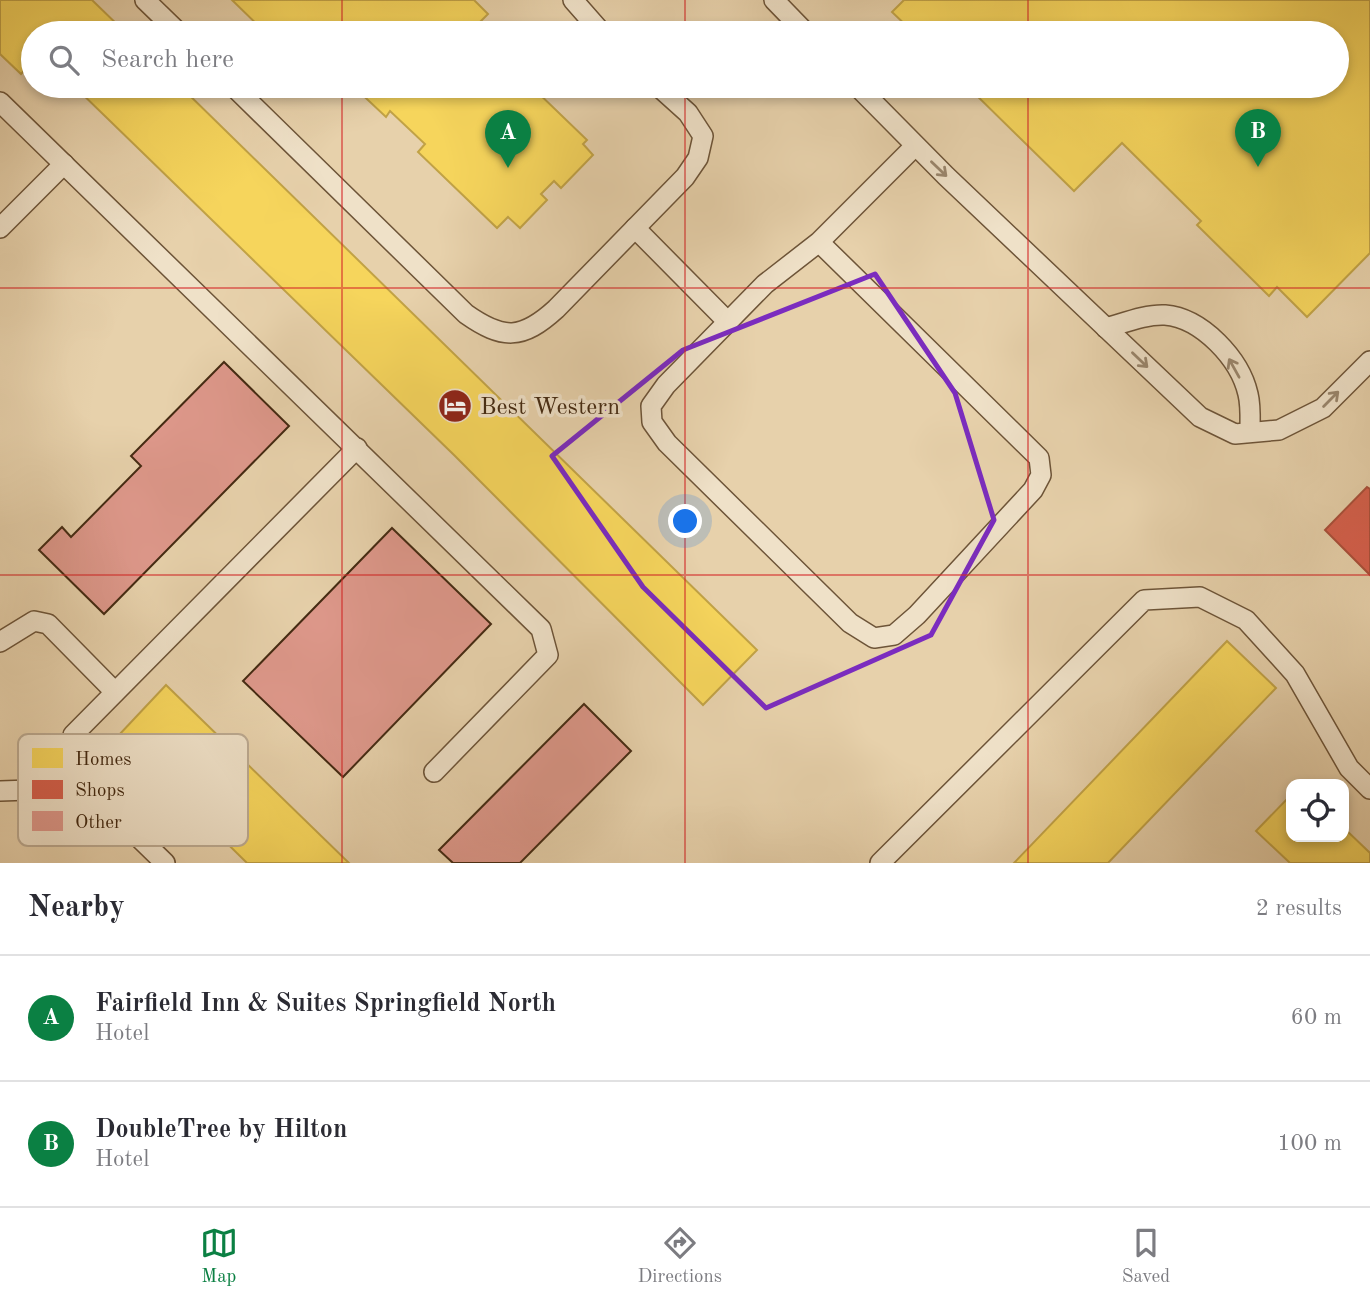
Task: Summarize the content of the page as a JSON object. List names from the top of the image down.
{
  "places": {
    "hotel": ["Best Western"]
  },
  "legend": ["Homes", "Shops", "Other"],
  "page": {
    "search": "Search here",
    "pins": ["B", "A"],
    "heading": ["Nearby", "2 results"],
    "list": [
      {
        "mark": "A",
        "name": "Fairfield Inn & Suites Springfield North",
        "note": "Hotel",
        "value": "60 m"
      },
      {
        "mark": "B",
        "name": "DoubleTree by Hilton",
        "note": "Hotel",
        "value": "100 m"
      }
    ],
    "nav": ["Map", "Directions", "Saved"]
  }
}
